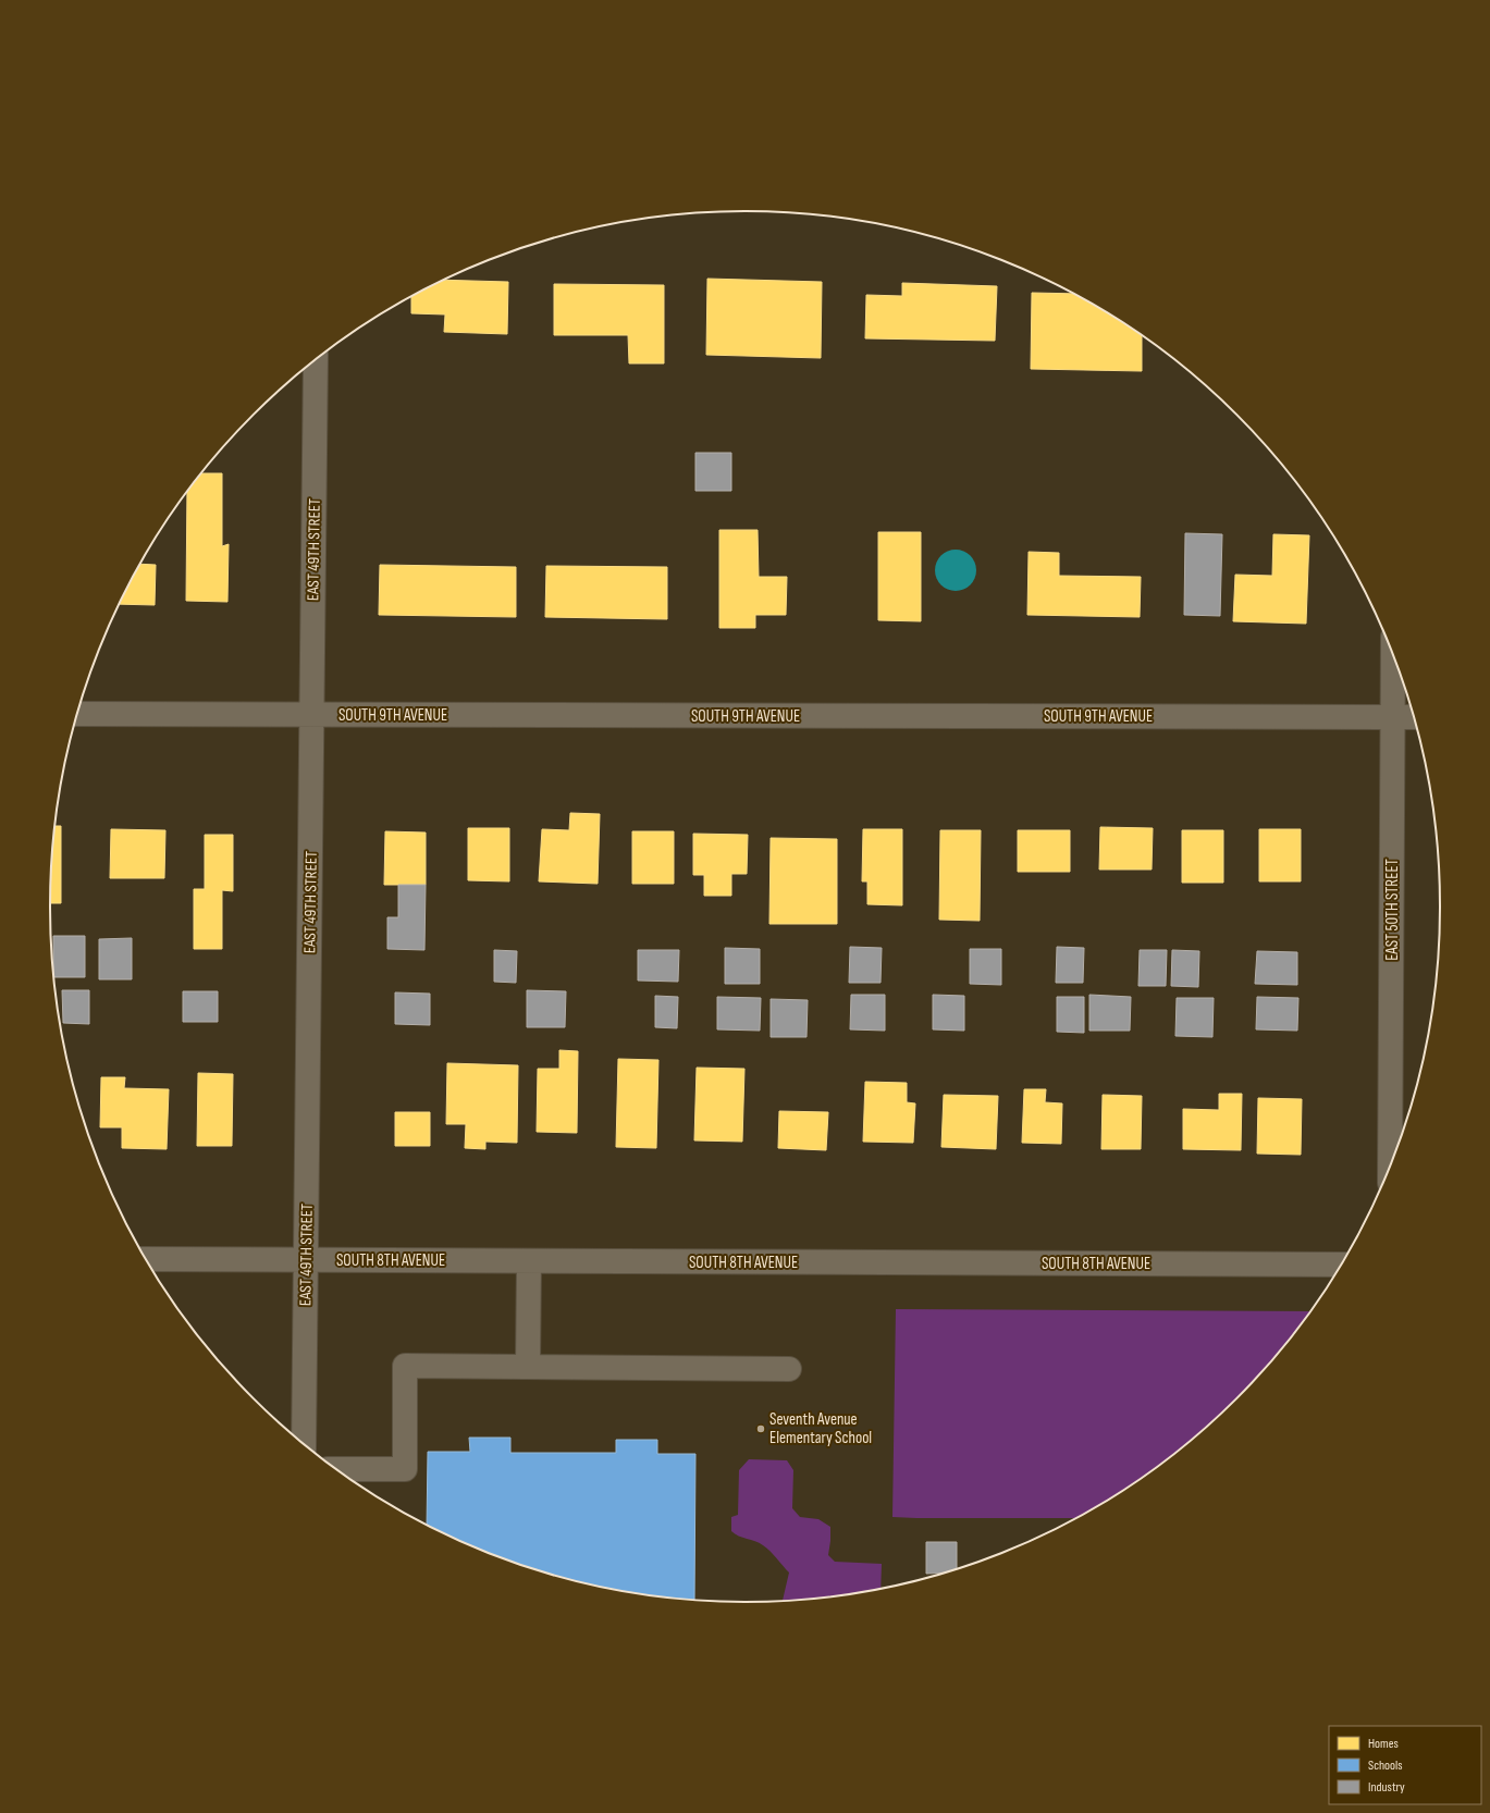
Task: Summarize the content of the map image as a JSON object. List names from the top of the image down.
{
  "streets": {
    "street": [
      "EAST 49TH STREET",
      "SOUTH 9TH AVENUE",
      "EAST 50TH STREET",
      "SOUTH 8TH AVENUE"
    ]
  },
  "crossings": [
    ["EAST 49TH STREET", "SOUTH 9TH AVENUE"],
    ["EAST 49TH STREET", "SOUTH 8TH AVENUE"],
    ["SOUTH 9TH AVENUE", "EAST 50TH STREET"]
  ],
  "places": ["Seventh Avenue Elementary School"],
  "legend": ["Homes", "Schools", "Industry"]
}
